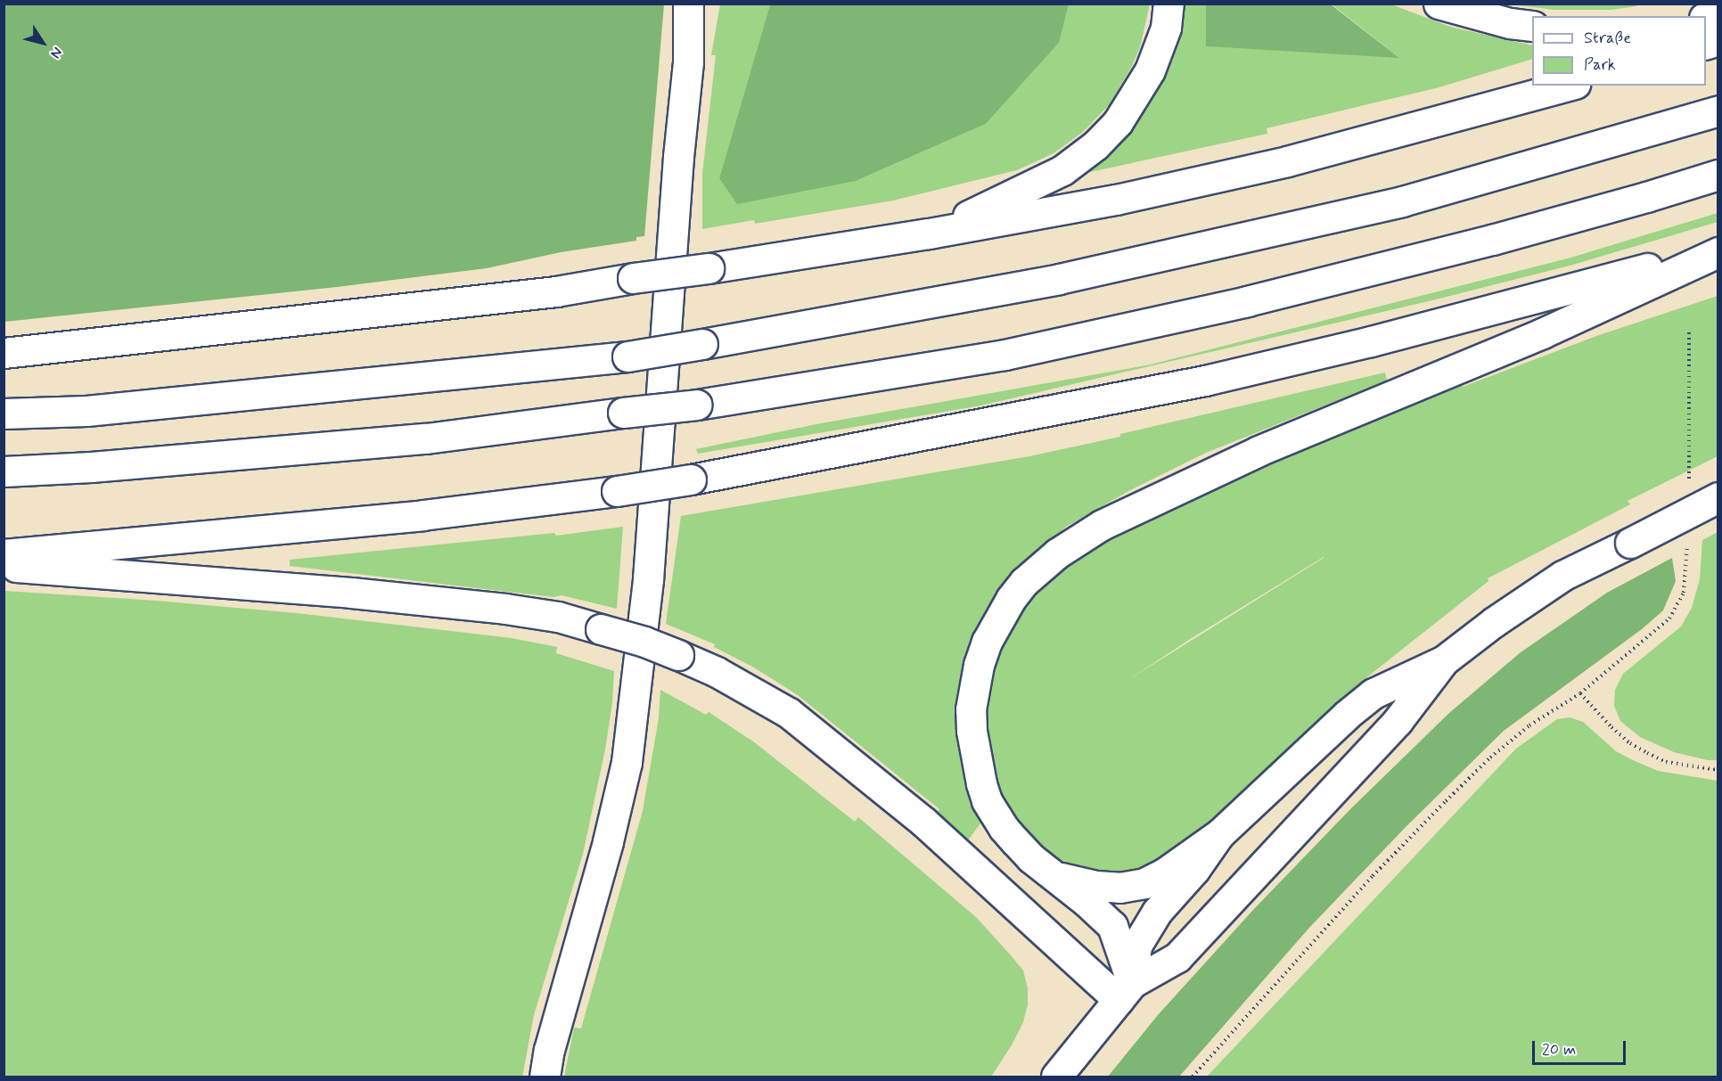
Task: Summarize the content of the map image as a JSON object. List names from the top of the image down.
{
  "legend": ["Straße", "Park"],
  "scale_bar": "20 m",
  "north": "bottom right"
}
